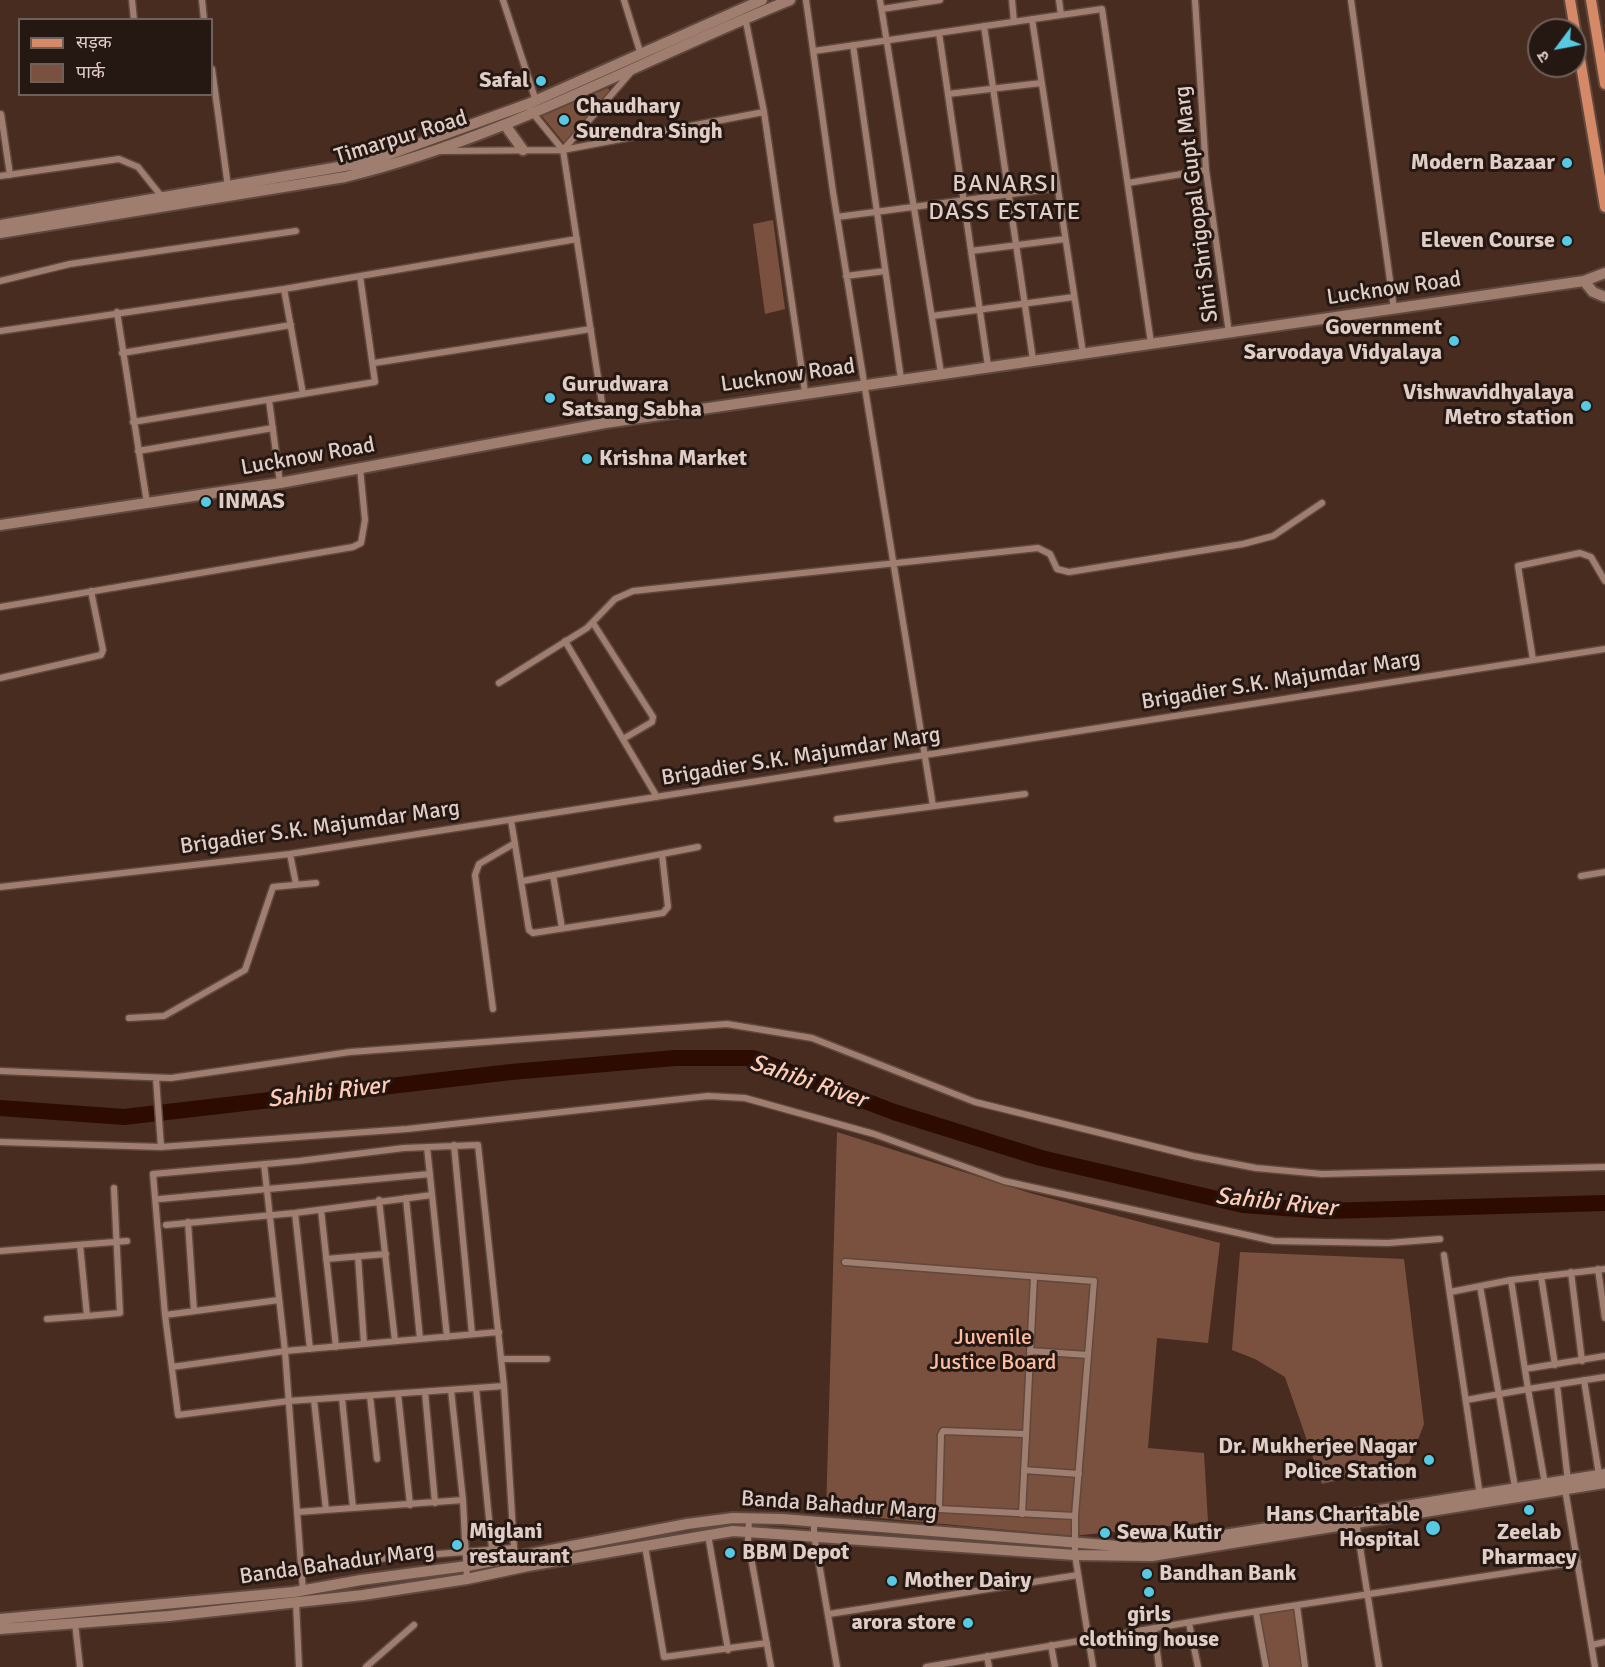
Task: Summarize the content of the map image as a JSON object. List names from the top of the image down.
{
  "streets": {
    "street": [
      "Timarpur Road",
      "Shri Shrigopal Gupt Marg",
      "Lucknow Road",
      "Brigadier S.K. Majumdar Marg",
      "Banda Bahadur Marg"
    ]
  },
  "crossings": [
    ["Shri Shrigopal Gupt Marg", "Lucknow Road"]
  ],
  "districts": ["BANARSI DASS ESTATE"],
  "water": ["Sahibi River"],
  "parks": ["Juvenile Justice Board"],
  "places": [
    "Safal",
    "Chaudhary Surendra Singh",
    "Modern Bazaar",
    "Eleven Course",
    "Government Sarvodaya Vidyalaya",
    "Gurudwara Satsang Sabha",
    "Vishwavidhyalaya Metro station",
    "Krishna Market",
    "INMAS",
    "Dr. Mukherjee Nagar Police Station",
    "Zeelab Pharmacy",
    "Hans Charitable Hospital",
    "Sewa Kutir",
    "Miglani restaurant",
    "BBM Depot",
    "Bandhan Bank",
    "Mother Dairy",
    "girls clothing house",
    "arora store"
  ],
  "legend": ["सड़क", "पार्क"],
  "north": "bottom left"
}
